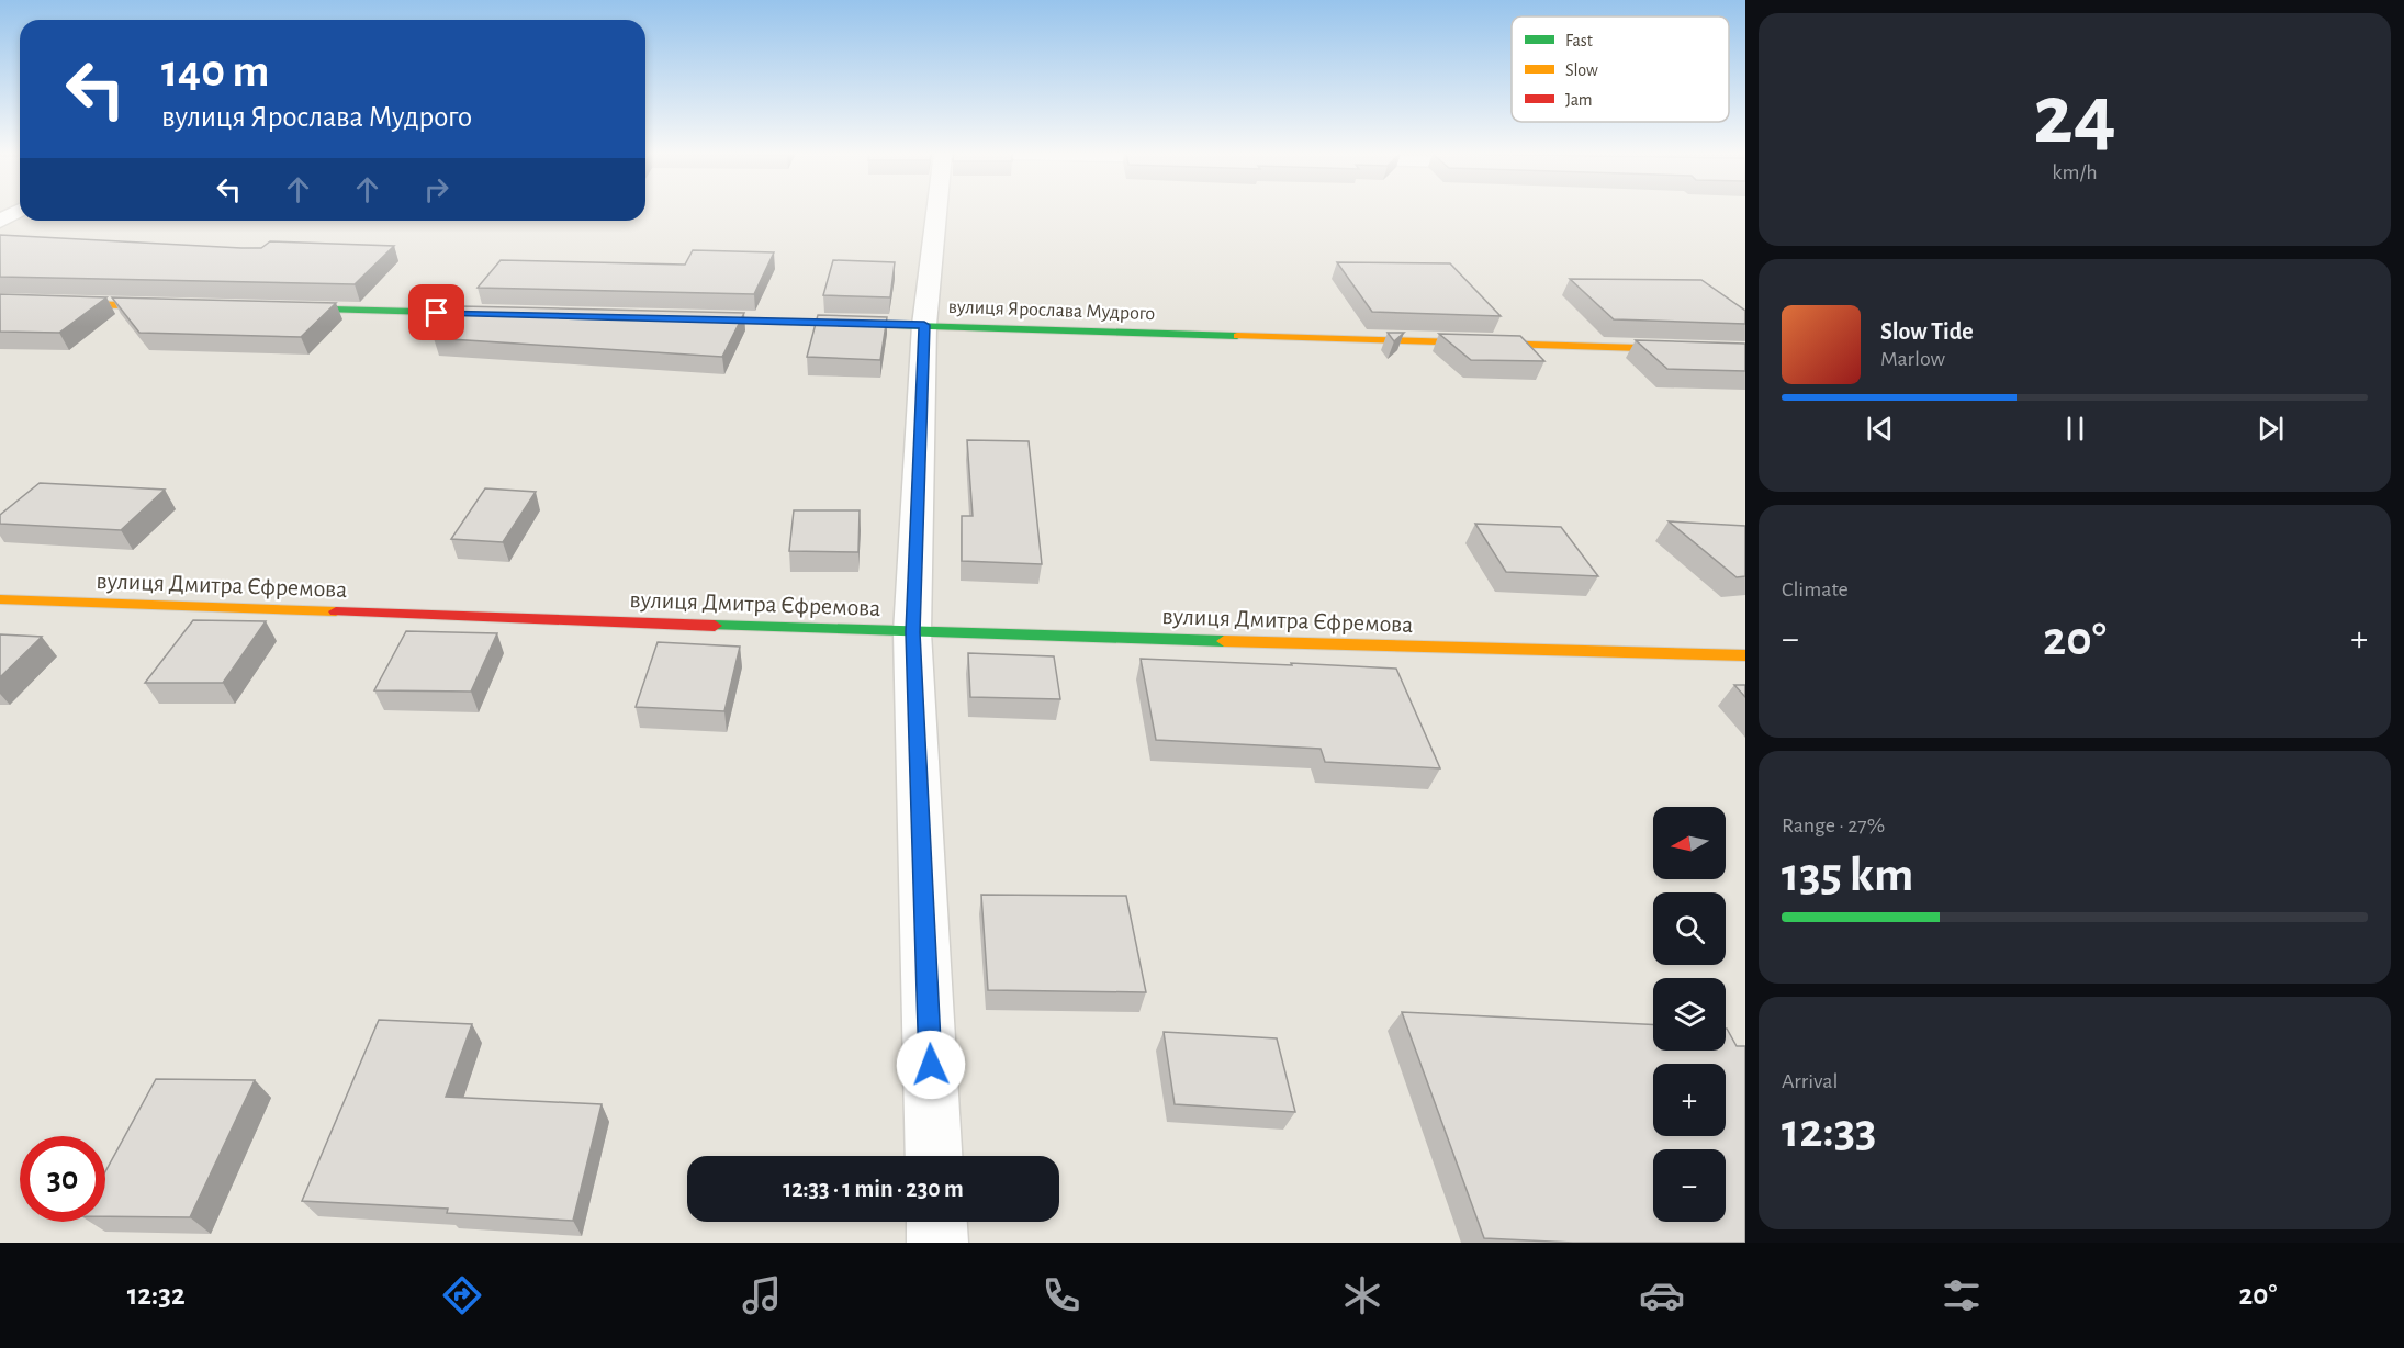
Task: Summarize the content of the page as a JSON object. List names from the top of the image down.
{
  "streets": {
    "street": ["вулиця Ярослава Мудрого", "вулиця Дмитра Єфремова"]
  },
  "legend": ["Fast", "Slow", "Jam"],
  "north": "left",
  "page": {
    "tile": [
      ["24", "km/h"],
      "Climate",
      ["Range · 27%", "135 km"],
      ["Arrival", "12:33"]
    ],
    "turn": ["140 m", "вулиця Ярослава Мудрого"],
    "song": ["Slow Tide", "Marlow"],
    "heat": ["−", "20°", "+"],
    "map_buttons": ["+", "−"],
    "limit": "30",
    "trip": "12:33 · 1 min · 230 m",
    "tabs": ["12:32", "20°"]
  }
}
